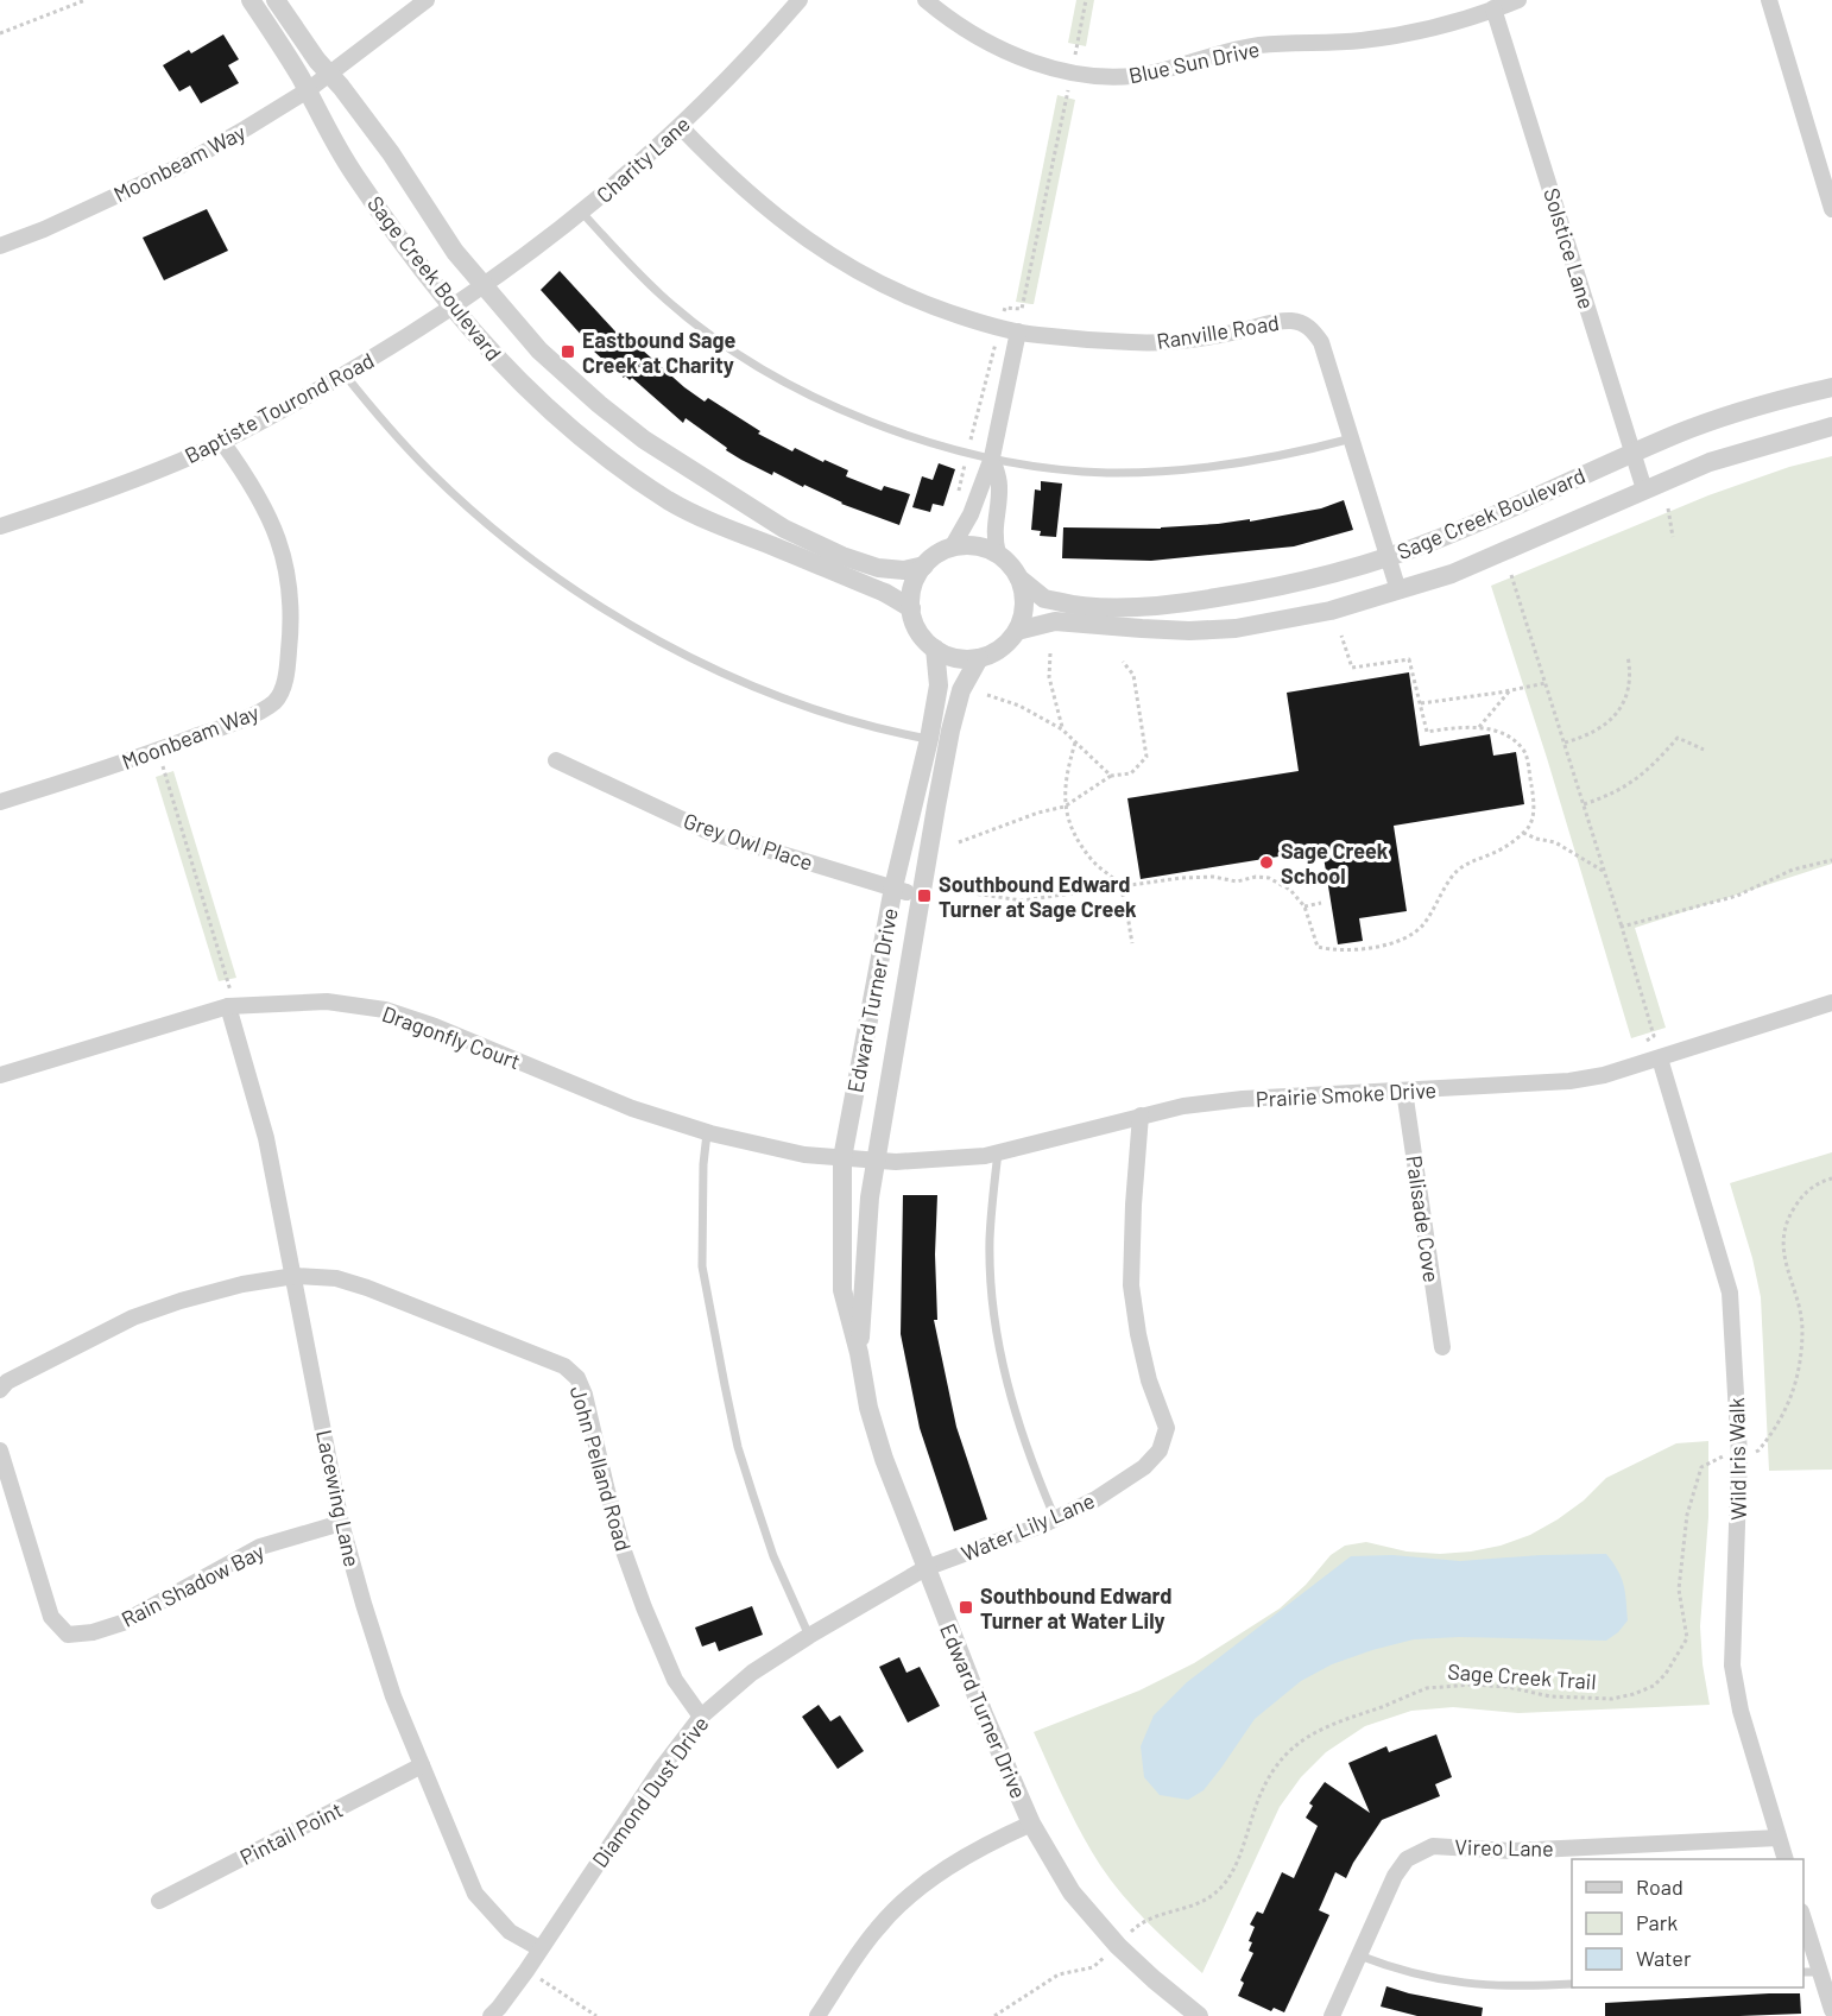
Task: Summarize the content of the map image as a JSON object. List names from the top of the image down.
{
  "streets": {
    "street": [
      "Blue Sun Drive",
      "Charity Lane",
      "Moonbeam Way",
      "Solstice Lane",
      "Sage Creek Boulevard",
      "Ranville Road",
      "Baptiste Tourond Road",
      "Grey Owl Place",
      "Edward Turner Drive",
      "Dragonfly Court",
      "Prairie Smoke Drive",
      "Palisade Cove",
      "Wild Iris Walk",
      "John Pelland Road",
      "Lacewing Lane",
      "Water Lily Lane",
      "Rain Shadow Bay",
      "Diamond Dust Drive",
      "Pintail Point",
      "Vireo Lane"
    ],
    "path": ["Sage Creek Trail"]
  },
  "crossings": [
    ["Blue Sun Drive", "Solstice Lane"],
    ["Charity Lane", "Sage Creek Boulevard"],
    ["Charity Lane", "Ranville Road"],
    ["Charity Lane", "Baptiste Tourond Road"],
    ["Moonbeam Way", "Sage Creek Boulevard"],
    ["Moonbeam Way", "Baptiste Tourond Road"],
    ["Solstice Lane", "Sage Creek Boulevard"],
    ["Sage Creek Boulevard", "Ranville Road"],
    ["Sage Creek Boulevard", "Baptiste Tourond Road"],
    ["Sage Creek Boulevard", "Edward Turner Drive"],
    ["Grey Owl Place", "Edward Turner Drive"],
    ["Edward Turner Drive", "Dragonfly Court"],
    ["Edward Turner Drive", "Prairie Smoke Drive"],
    ["Edward Turner Drive", "Water Lily Lane"],
    ["Edward Turner Drive", "Sage Creek Trail"],
    ["Edward Turner Drive", "Diamond Dust Drive"],
    ["Dragonfly Court", "Prairie Smoke Drive"],
    ["Dragonfly Court", "Lacewing Lane"],
    ["Prairie Smoke Drive", "Palisade Cove"],
    ["Prairie Smoke Drive", "Wild Iris Walk"],
    ["Prairie Smoke Drive", "Water Lily Lane"],
    ["Wild Iris Walk", "Sage Creek Trail"],
    ["Wild Iris Walk", "Vireo Lane"],
    ["John Pelland Road", "Lacewing Lane"],
    ["John Pelland Road", "Diamond Dust Drive"],
    ["Lacewing Lane", "Rain Shadow Bay"],
    ["Lacewing Lane", "Diamond Dust Drive"],
    ["Lacewing Lane", "Pintail Point"],
    ["Water Lily Lane", "Diamond Dust Drive"]
  ],
  "places": {
    "transit": ["Eastbound Sage Creek at Charity", "Southbound Edward Turner at Sage Creek", "Southbound Edward Turner at Water Lily"],
    "other": ["Sage Creek School"]
  },
  "legend": ["Road", "Park", "Water"]
}
